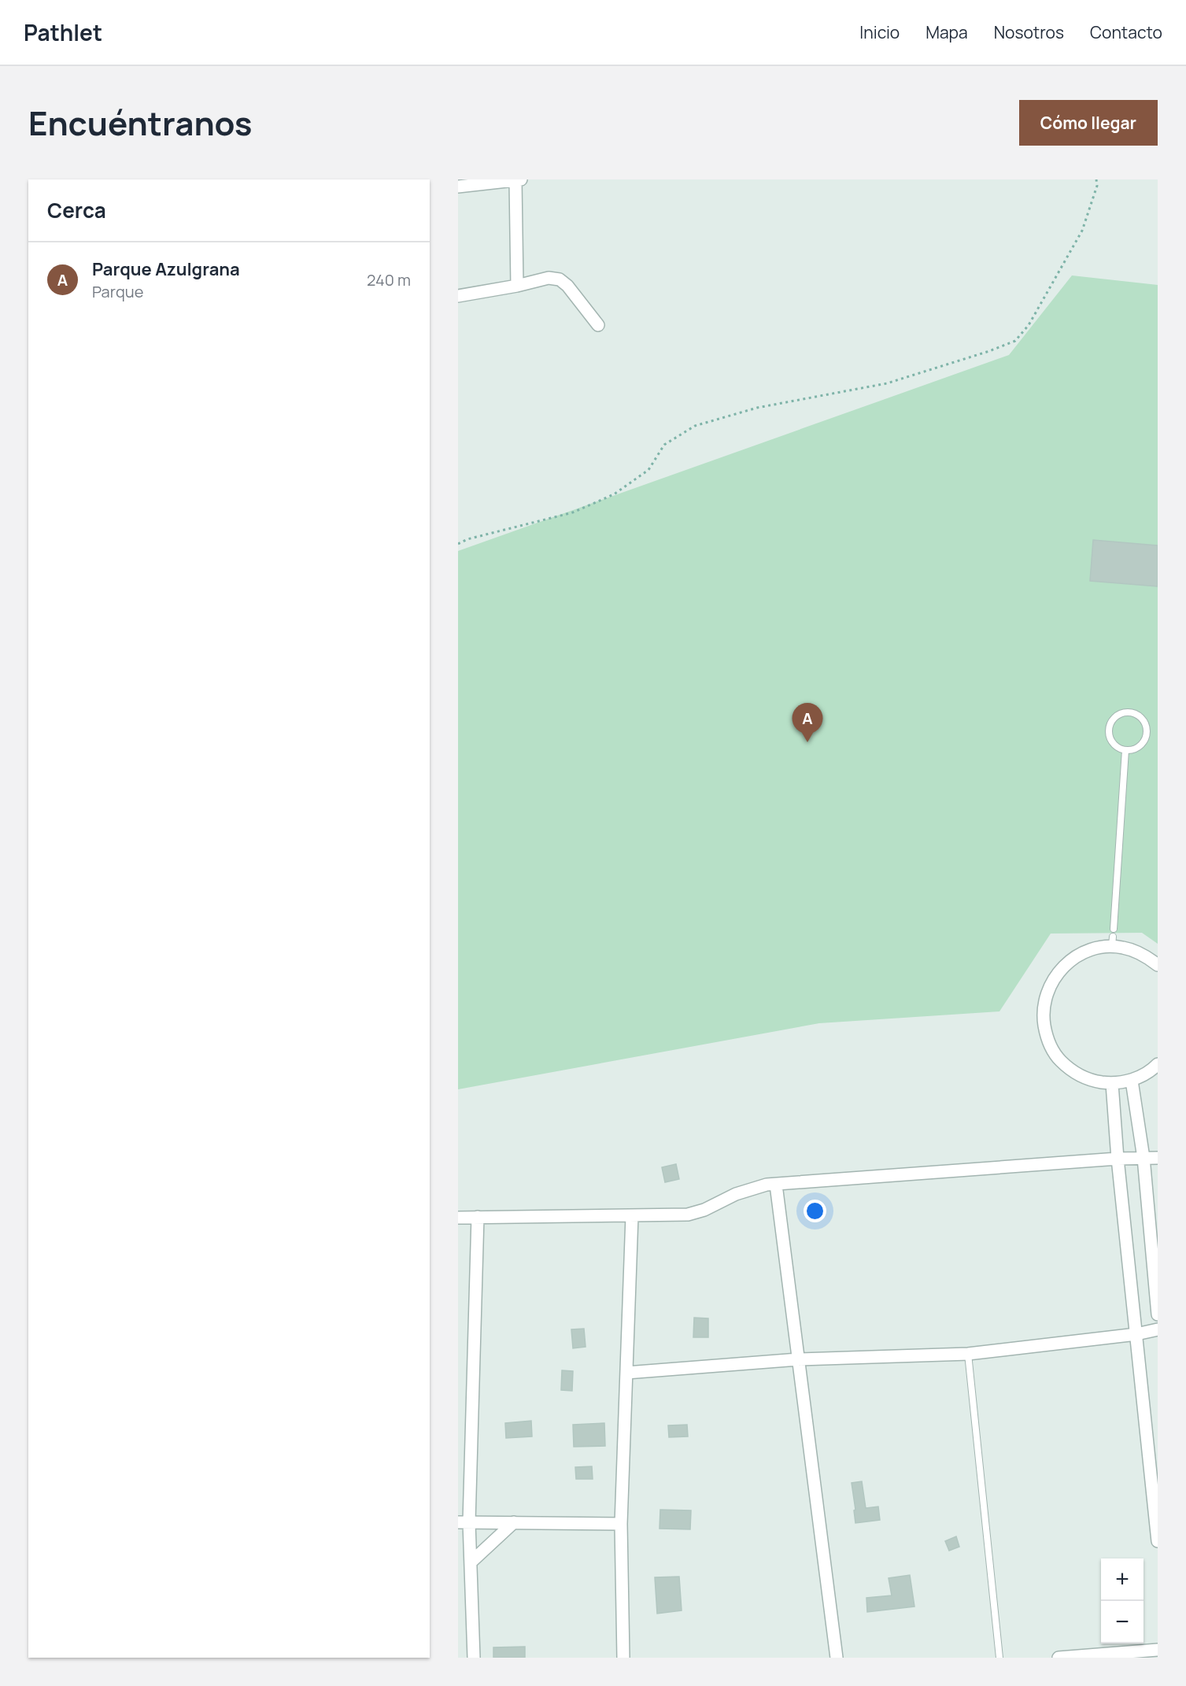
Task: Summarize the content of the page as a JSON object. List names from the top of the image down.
{
  "page": {
    "header": "Pathlet",
    "nav": [
      "Inicio",
      "Mapa",
      "Nosotros",
      "Contacto"
    ],
    "title": "Encuéntranos",
    "buttons": "Cómo llegar",
    "heading": "Cerca",
    "list": [
      {
        "mark": "A",
        "name": "Parque Azulgrana",
        "note": "Parque",
        "value": "240 m"
      }
    ],
    "pins": "A",
    "map_buttons": ["+", "−"]
  }
}
